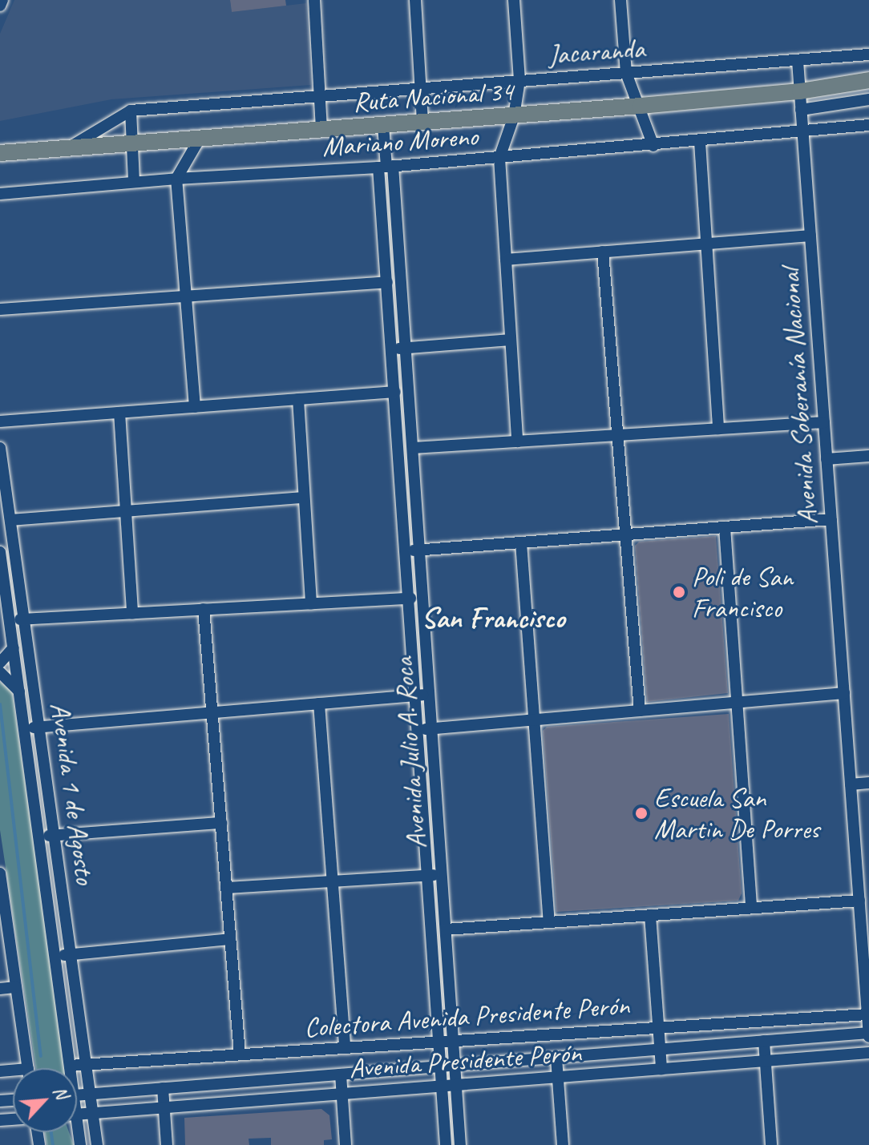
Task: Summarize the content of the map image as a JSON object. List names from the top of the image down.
{
  "streets": {
    "highway": ["Ruta Nacional 34"],
    "street": [
      "Jacaranda",
      "Mariano Moreno",
      "Avenida Soberanía Nacional",
      "Avenida Julio A. Roca",
      "Avenida 1 de Agosto",
      "Colectora Avenida Presidente Perón",
      "Avenida Presidente Perón"
    ]
  },
  "crossings": [
    ["Jacaranda", "Ruta Nacional 34"],
    ["Jacaranda", "Avenida Soberanía Nacional"],
    ["Ruta Nacional 34", "Avenida Soberanía Nacional"],
    ["Mariano Moreno", "Avenida Soberanía Nacional"],
    ["Mariano Moreno", "Avenida Julio A. Roca"],
    ["Avenida Soberanía Nacional", "Colectora Avenida Presidente Perón"],
    ["Avenida Soberanía Nacional", "Avenida Presidente Perón"],
    ["Avenida Julio A. Roca", "Colectora Avenida Presidente Perón"],
    ["Avenida Julio A. Roca", "Avenida Presidente Perón"],
    ["Avenida 1 de Agosto", "Colectora Avenida Presidente Perón"],
    ["Avenida 1 de Agosto", "Avenida Presidente Perón"]
  ],
  "districts": ["San Francisco"],
  "places": ["Poli de San Francisco", "Escuela San Martin De Porres"],
  "north": "top right"
}
